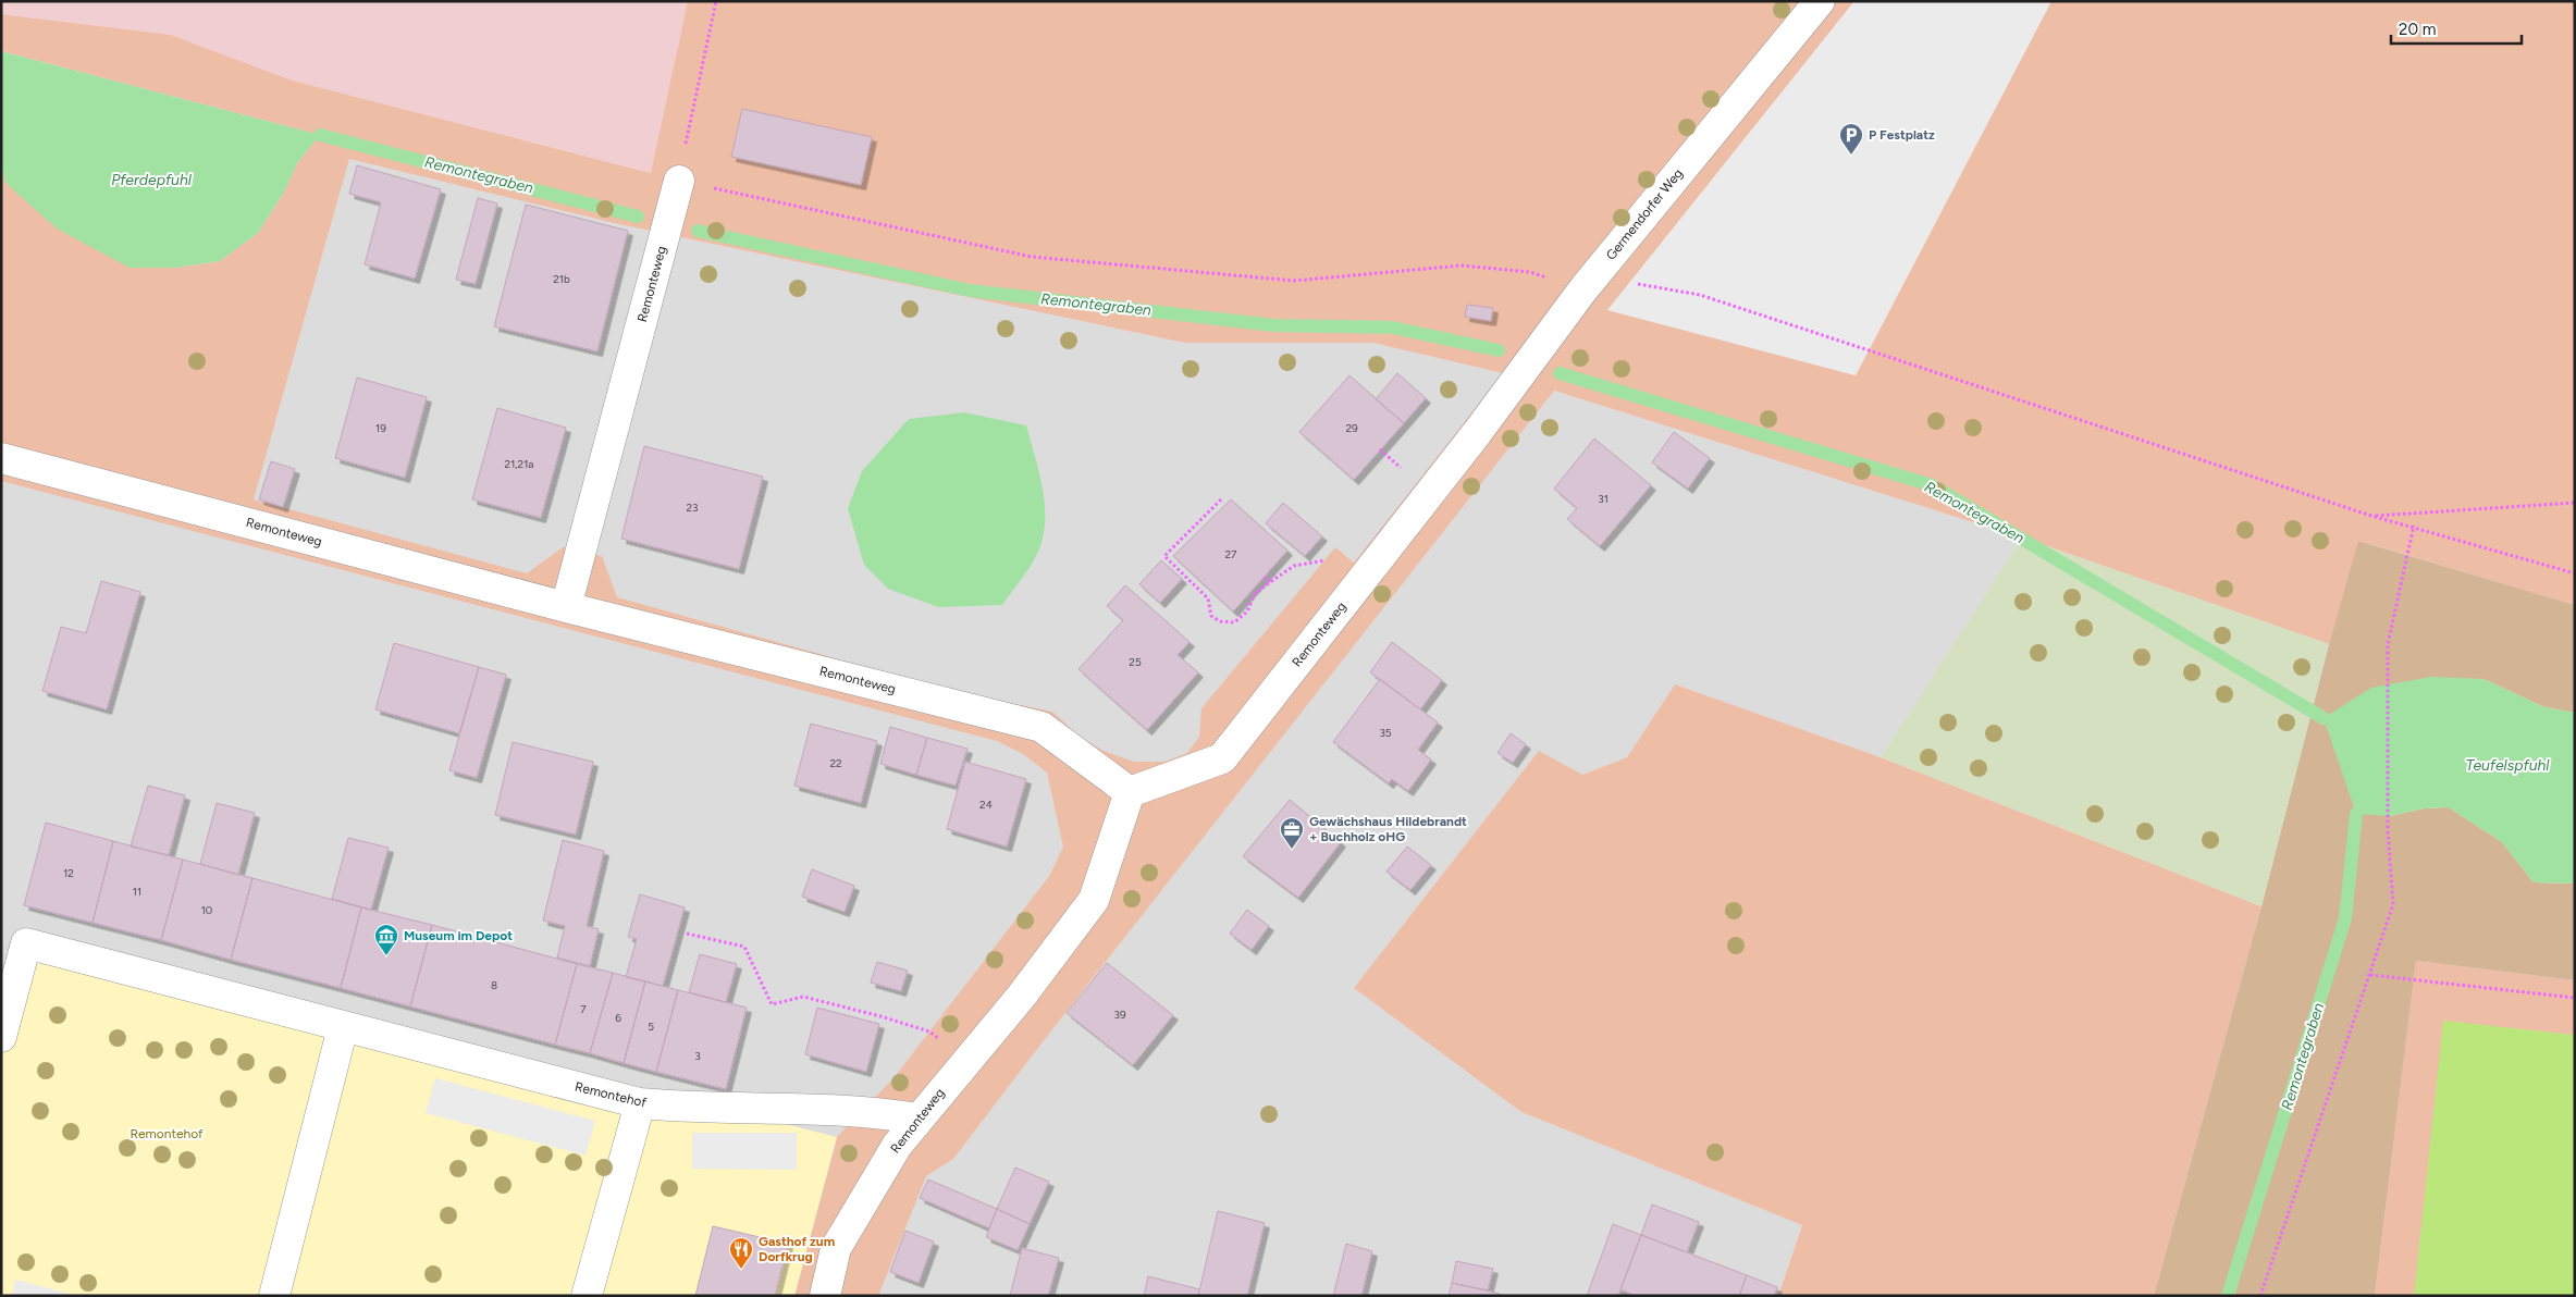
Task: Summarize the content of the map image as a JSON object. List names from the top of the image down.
{
  "streets": {
    "street": ["Germendorfer Weg", "Remonteweg", "Remontehof"]
  },
  "crossings": [
    ["Germendorfer Weg", "Remonteweg"],
    ["Remonteweg", "Remontehof"]
  ],
  "water": ["Remontegraben", "Pferdepfuhl", "Teufelspfuhl"],
  "parks": ["Remontehof"],
  "places": {
    "parking": ["P Festplatz"],
    "office": ["Gewächshaus Hildebrandt + Buchholz oHG"],
    "museum": ["Museum im Depot"],
    "restaurant": ["Gasthof zum Dorfkrug"]
  },
  "house_numbers": [
    "21b",
    "19",
    "29",
    "21,21a",
    "31",
    "23",
    "27",
    "25",
    "35",
    "22",
    "24",
    "12",
    "11",
    "10",
    "8",
    "7",
    "39",
    "6",
    "5",
    "3"
  ],
  "scale_bar": "20 m"
}
